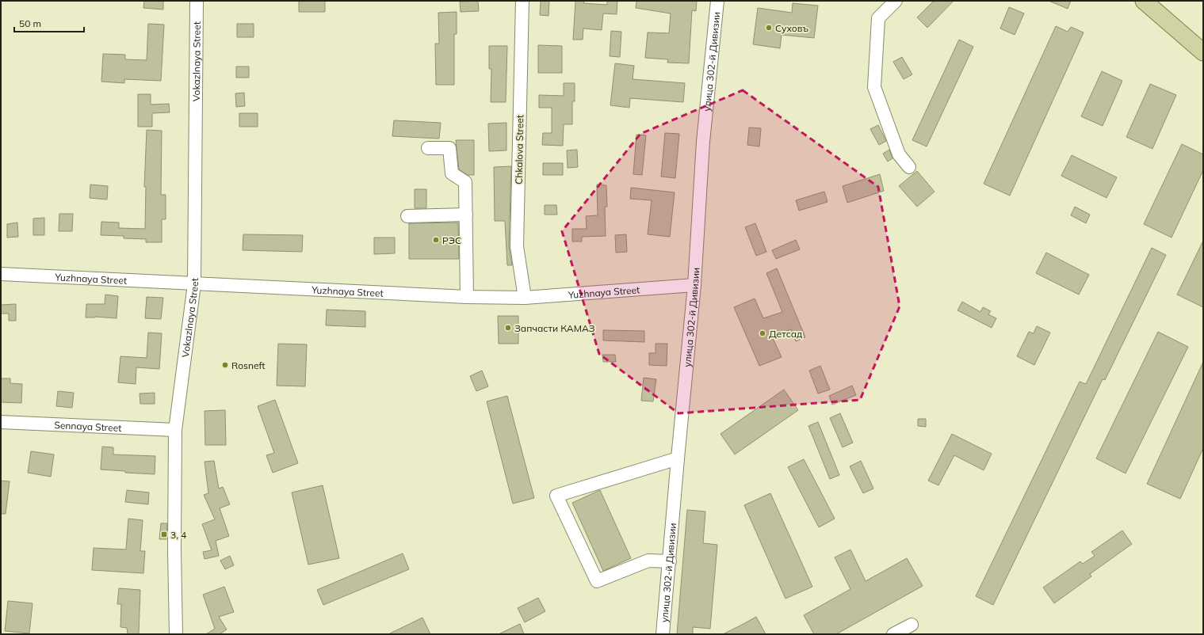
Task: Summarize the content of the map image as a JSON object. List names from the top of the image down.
{
  "streets": {
    "street": [
      "Vokazlnaya Street",
      "улица 302-й Дивизии",
      "Chkalova Street",
      "Yuzhnaya Street",
      "Sennaya Street"
    ]
  },
  "crossings": [
    ["Vokazlnaya Street", "Yuzhnaya Street"],
    ["Vokazlnaya Street", "Sennaya Street"],
    ["улица 302-й Дивизии", "Yuzhnaya Street"],
    ["Chkalova Street", "Yuzhnaya Street"]
  ],
  "places": {
    "other": [
      "Суховъ",
      "РЭС",
      "Запчасти КАМАЗ",
      "Детсад",
      "Rosneft"
    ],
    "transit": ["3, 4"]
  },
  "scale_bar": "50 m"
}
